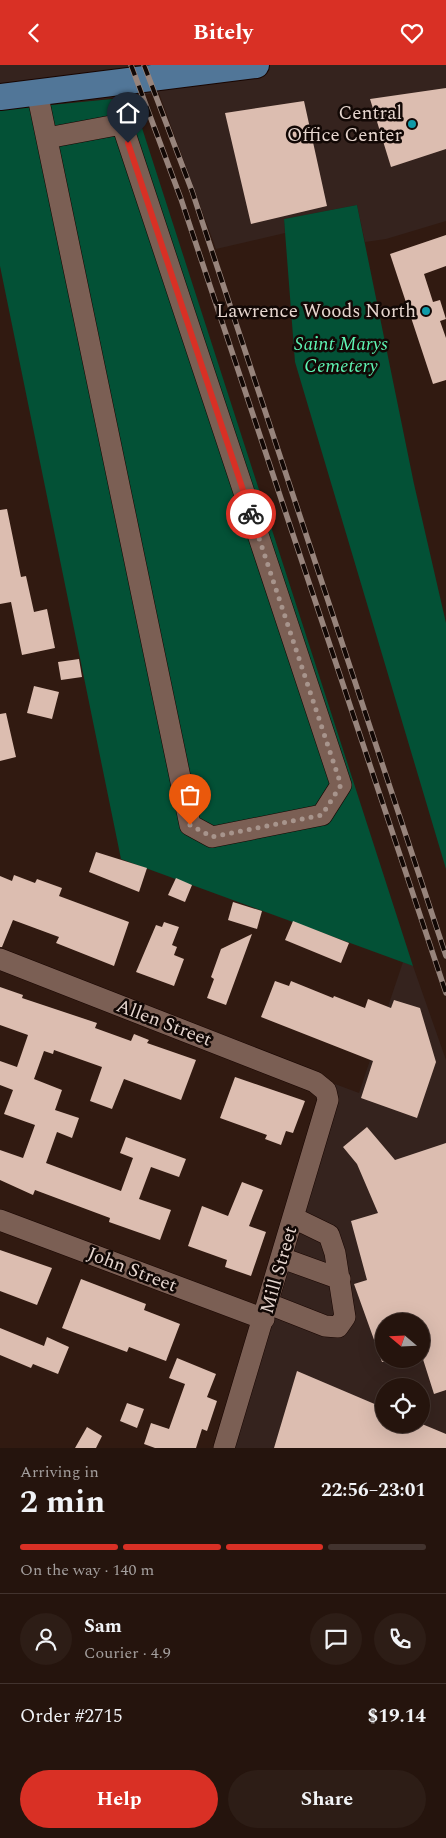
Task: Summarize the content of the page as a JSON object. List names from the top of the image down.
{
  "streets": {
    "street": ["Allen Street", "John Street", "Mill Street"]
  },
  "crossings": [
    ["Allen Street", "Mill Street"],
    ["John Street", "Mill Street"]
  ],
  "parks": ["Saint Marys Cemetery"],
  "places": ["Central Office Center", "Lawrence Woods North"],
  "north": "left",
  "page": {
    "header": "Bitely",
    "heading": ["2 min", "Arriving in", "22:56–23:01"],
    "panel": [
      "Sam",
      "Courier · 4.9",
      "Order #2715",
      "$19.14"
    ],
    "bar": "On the way · 140 m",
    "buttons": ["Help", "Share"]
  }
}
